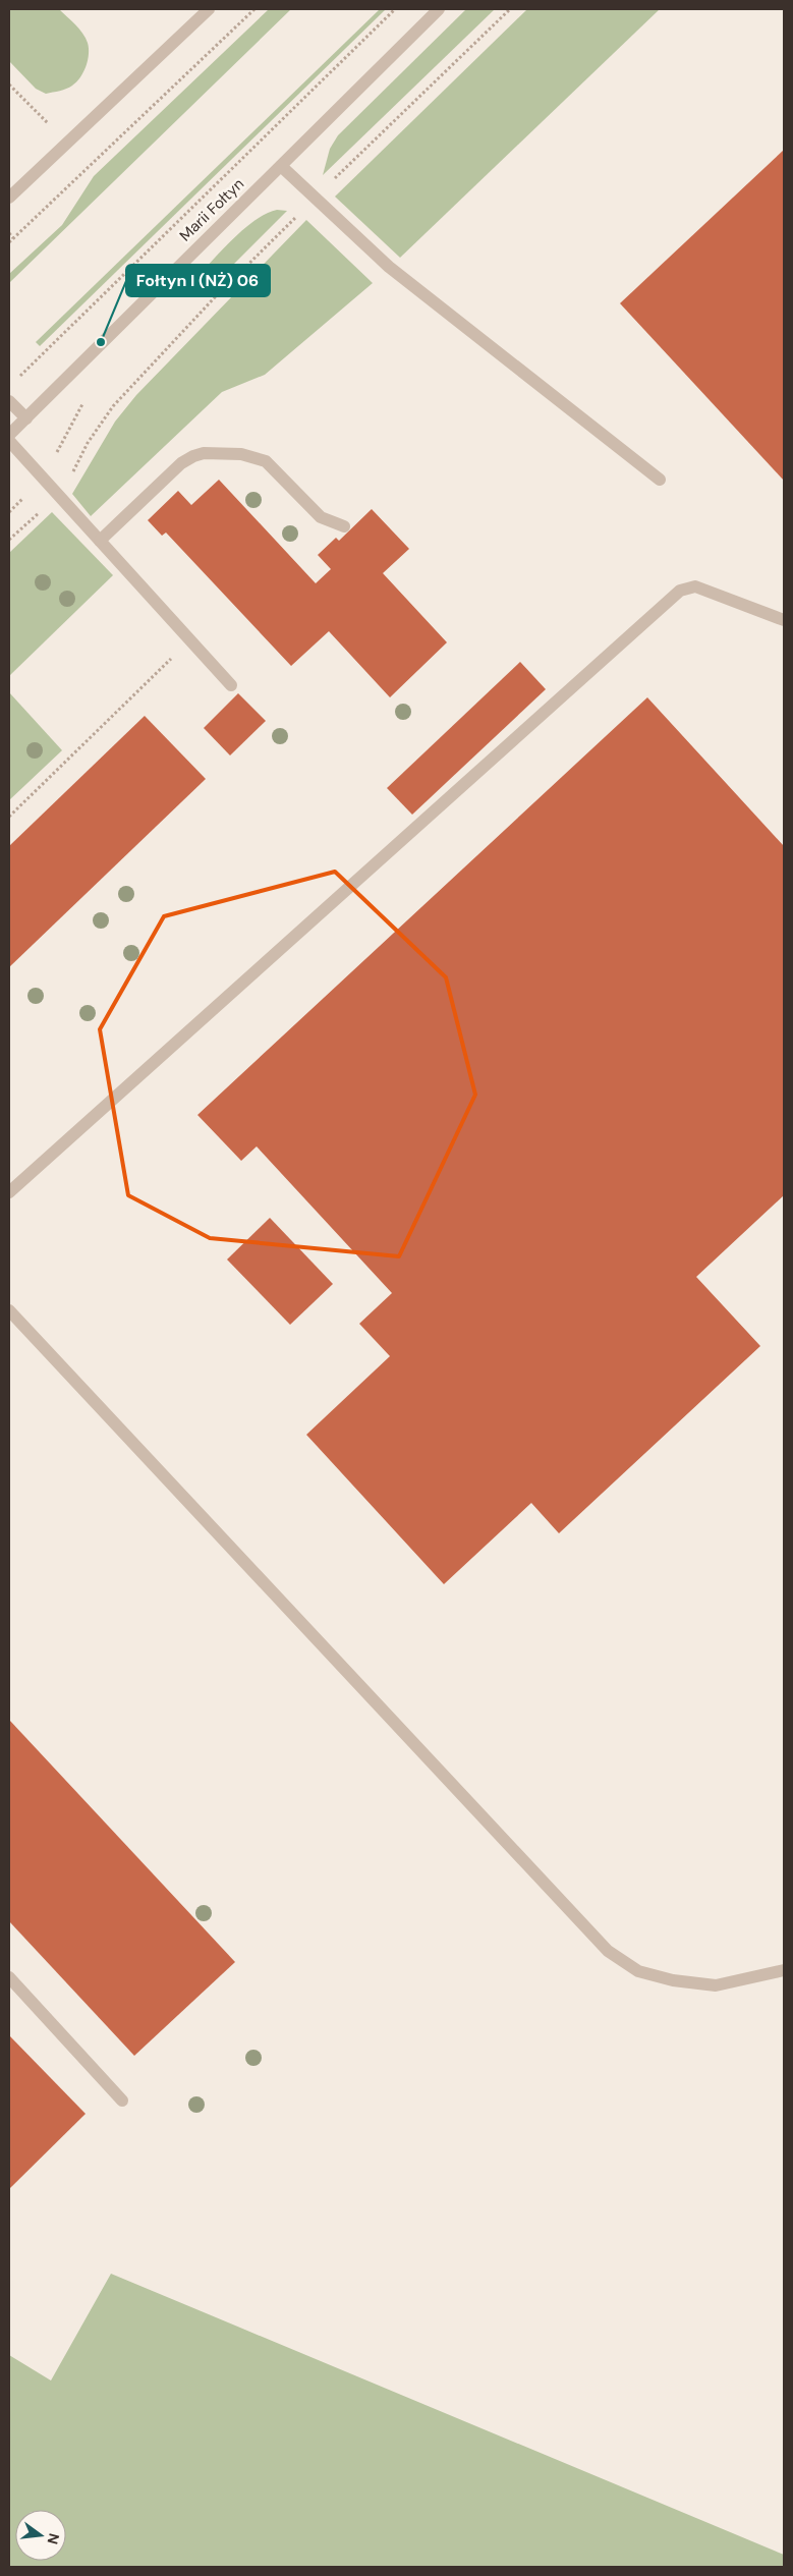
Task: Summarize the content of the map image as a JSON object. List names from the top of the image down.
{
  "streets": {
    "street": ["Marii Fołtyn"]
  },
  "places": ["Fołtyn I (NŻ) 06"],
  "north": "right"
}
